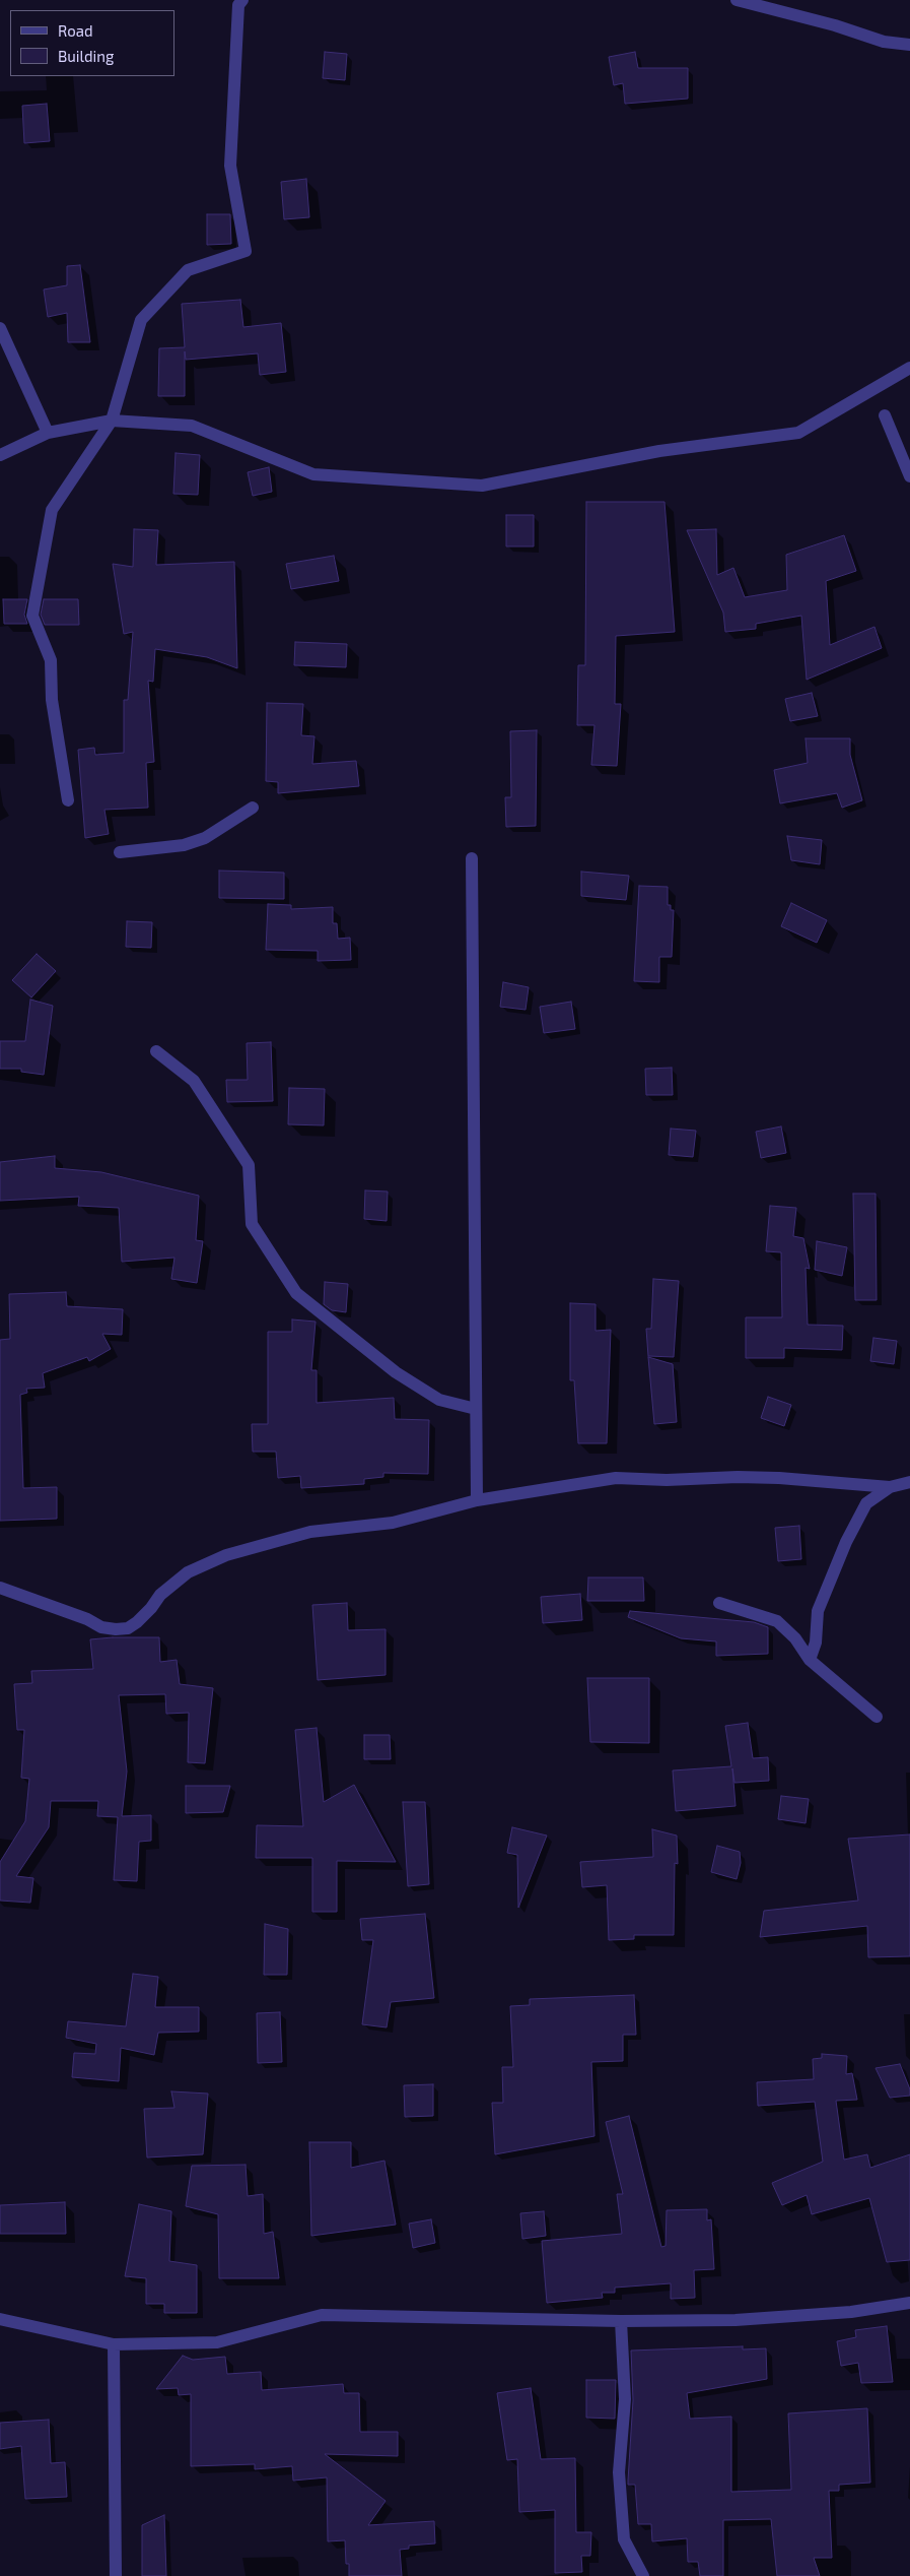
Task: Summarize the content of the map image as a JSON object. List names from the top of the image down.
{
  "legend": ["Road", "Building"]
}
